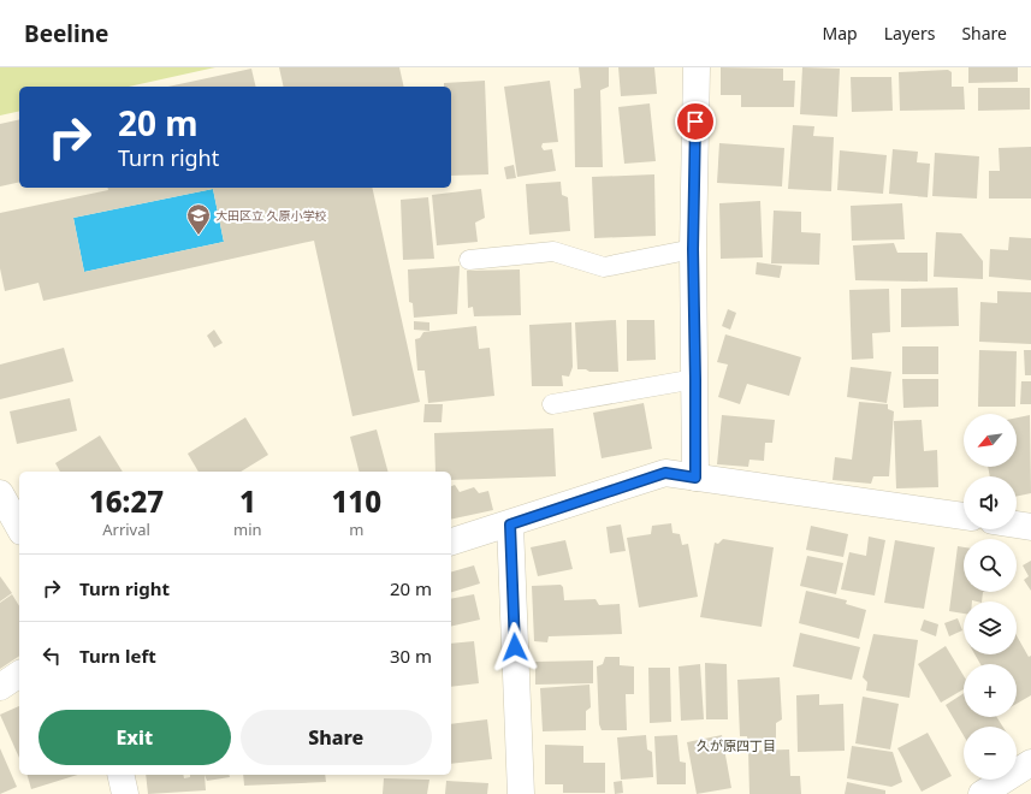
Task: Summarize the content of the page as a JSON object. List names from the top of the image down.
{
  "districts": ["久が原四丁目"],
  "places": {
    "school or university": ["大田区立 久原小学校"]
  },
  "north": "bottom left",
  "page": {
    "header": "Beeline",
    "nav": ["Map", "Layers", "Share"],
    "turn": ["20 m", "Turn right"],
    "map_buttons": ["+", "−"],
    "eta": [
      "16:27",
      "Arrival",
      "1",
      "min",
      "110",
      "m"
    ],
    "list": [
      {
        "name": "Turn right",
        "value": "20 m"
      },
      {
        "name": "Turn left",
        "value": "30 m"
      }
    ],
    "buttons": ["Exit", "Share"]
  }
}
